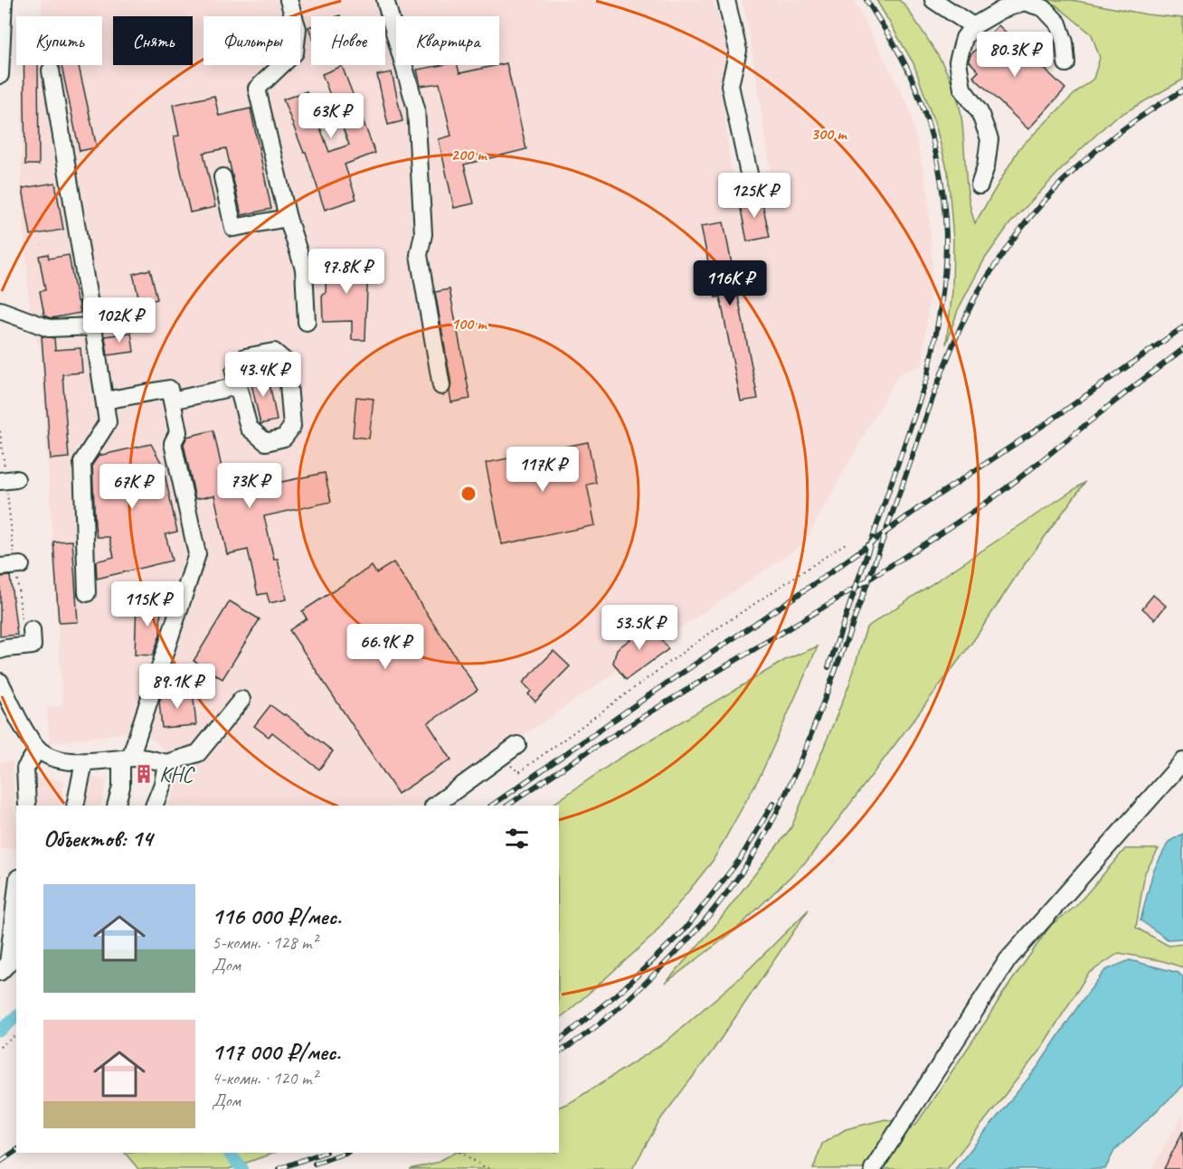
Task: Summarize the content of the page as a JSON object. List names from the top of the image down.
{
  "places": {
    "building": ["КНС"]
  },
  "page": {
    "chip": [
      "Купить",
      "Снять",
      "Фильтры",
      "Новое",
      "Квартира"
    ],
    "price": [
      "80.3K ₽",
      "63K ₽",
      "125K ₽",
      "97.8K ₽",
      "116K ₽",
      "102K ₽",
      "43.4K ₽",
      "117K ₽",
      "73K ₽",
      "67K ₽",
      "115K ₽",
      "53.5K ₽",
      "66.9K ₽",
      "89.1K ₽"
    ],
    "heading": "Объектов: 14",
    "list": [
      {
        "name": "116 000 ₽/мес.",
        "note": "5-комн. · 128 m² · Дом"
      },
      {
        "name": "117 000 ₽/мес.",
        "note": "4-комн. · 120 m² · Дом"
      }
    ]
  },
  "rings": ["300 m", "200 m", "100 m"]
}
